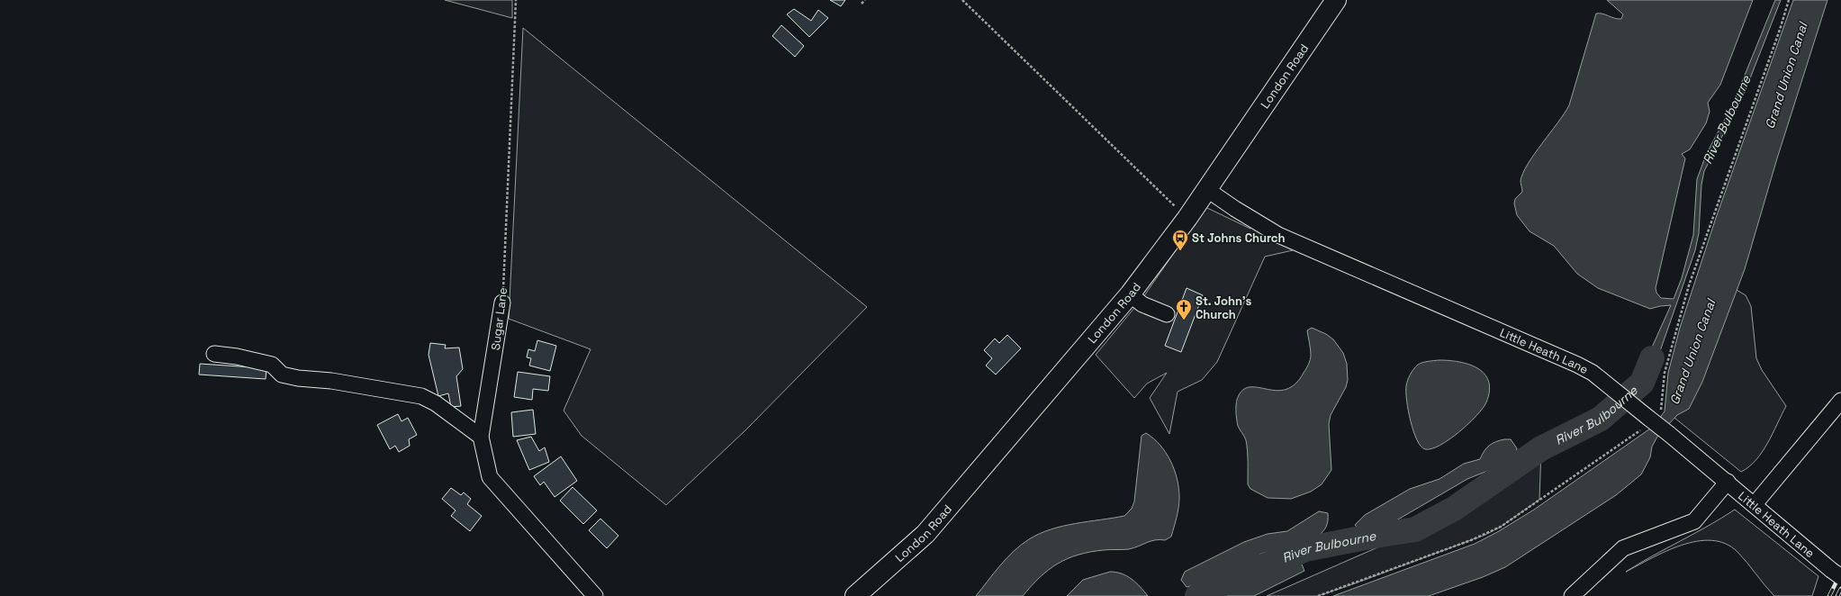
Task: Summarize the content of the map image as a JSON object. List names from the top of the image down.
{
  "streets": {
    "main road": ["London Road"],
    "street": ["Sugar Lane", "Little Heath Lane"]
  },
  "crossings": [
    ["London Road", "Little Heath Lane"]
  ],
  "water": ["Grand Union Canal", "River Bulbourne"],
  "places": {
    "bus stop": ["St Johns Church"],
    "church": ["St. John's Church"]
  }
}
